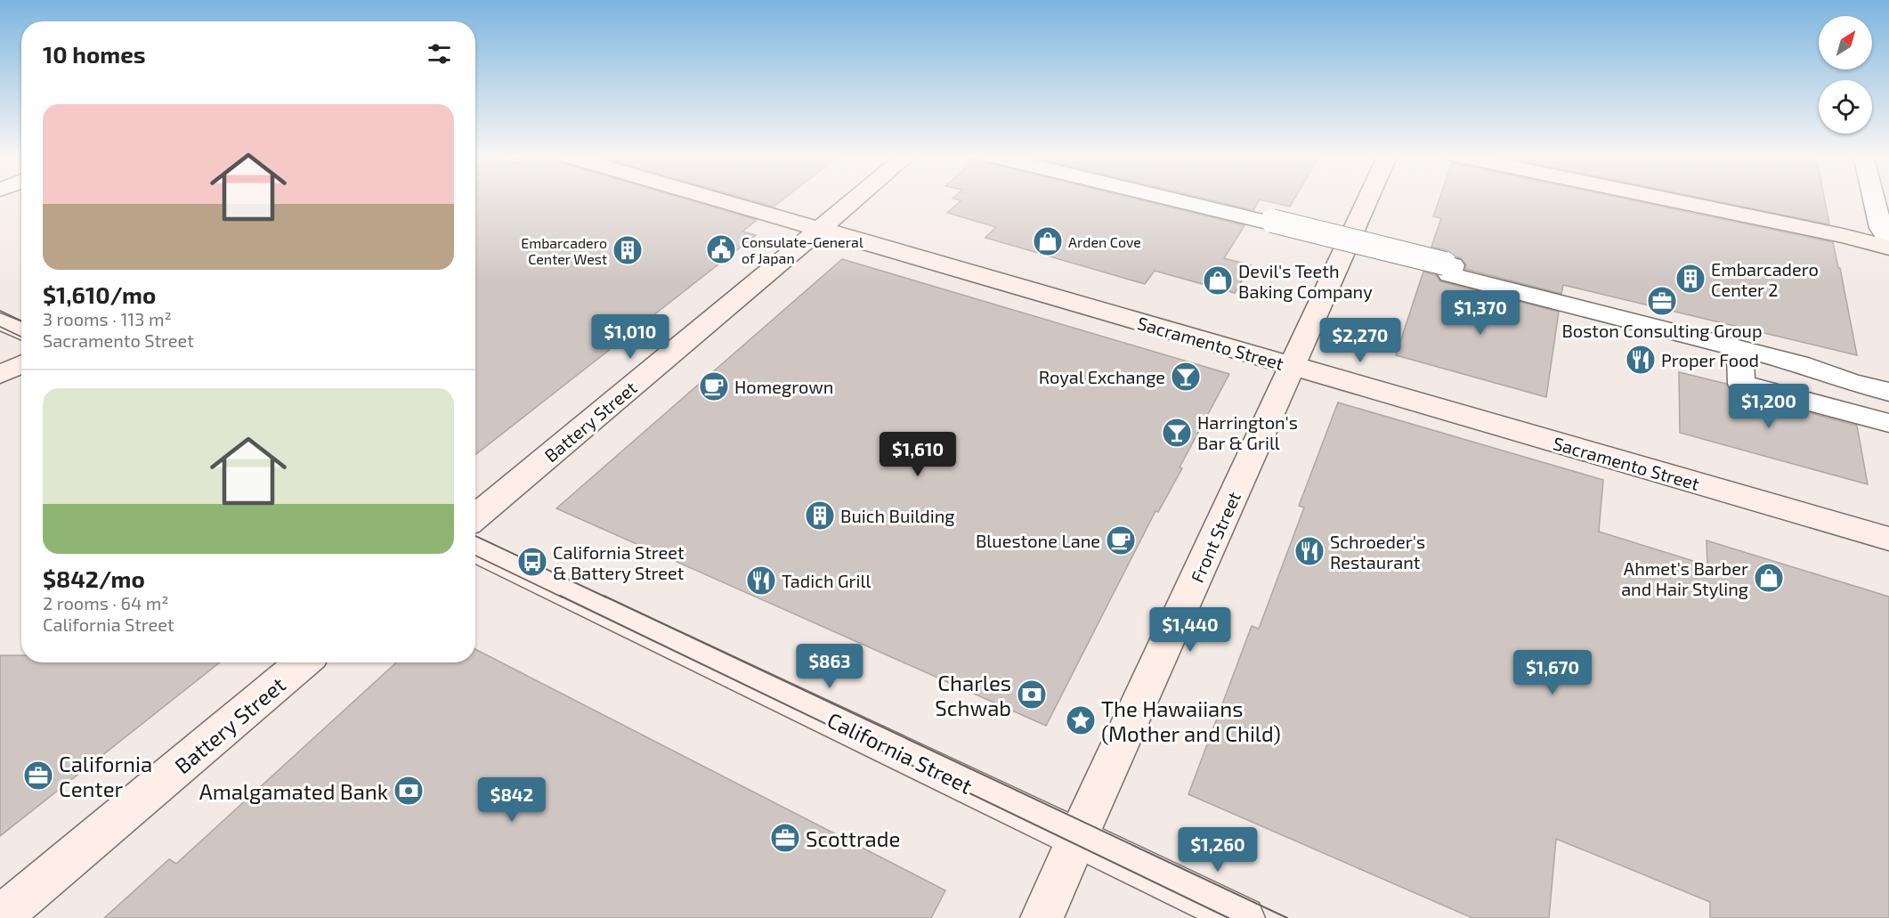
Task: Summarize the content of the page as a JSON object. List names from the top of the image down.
{
  "streets": {
    "street": [
      "Sacramento Street",
      "Battery Street",
      "Front Street",
      "California Street"
    ]
  },
  "crossings": [
    ["Sacramento Street", "Battery Street"],
    ["Sacramento Street", "Front Street"],
    ["Front Street", "California Street"]
  ],
  "places": {
    "shop": ["Arden Cove", "Devil's Teeth Baking Company", "Ahmet's Barber and Hair Styling"],
    "public building": ["Consulate-General of Japan"],
    "building": ["Embarcadero Center West", "Embarcadero Center 2", "Buich Building"],
    "office": ["Boston Consulting Group", "California Center", "Scottrade"],
    "restaurant": ["Proper Food", "Schroeder's Restaurant", "Tadich Grill"],
    "bar": ["Royal Exchange", "Harrington's Bar & Grill"],
    "cafe": ["Homegrown", "Bluestone Lane"],
    "bus stop": ["California Street & Battery Street"],
    "bank": ["Charles Schwab", "Amalgamated Bank"],
    "place": ["The Hawaiians (Mother and Child)"]
  },
  "north": "top right",
  "page": {
    "heading": "10 homes",
    "list": [
      {
        "name": "$1,610/mo",
        "note": "3 rooms · 113 m² · Sacramento Street"
      },
      {
        "name": "$842/mo",
        "note": "2 rooms · 64 m² · California Street"
      }
    ],
    "price": [
      "$1,370",
      "$1,010",
      "$2,270",
      "$1,200",
      "$1,610",
      "$1,440",
      "$863",
      "$1,670",
      "$842",
      "$1,260"
    ]
  }
}
